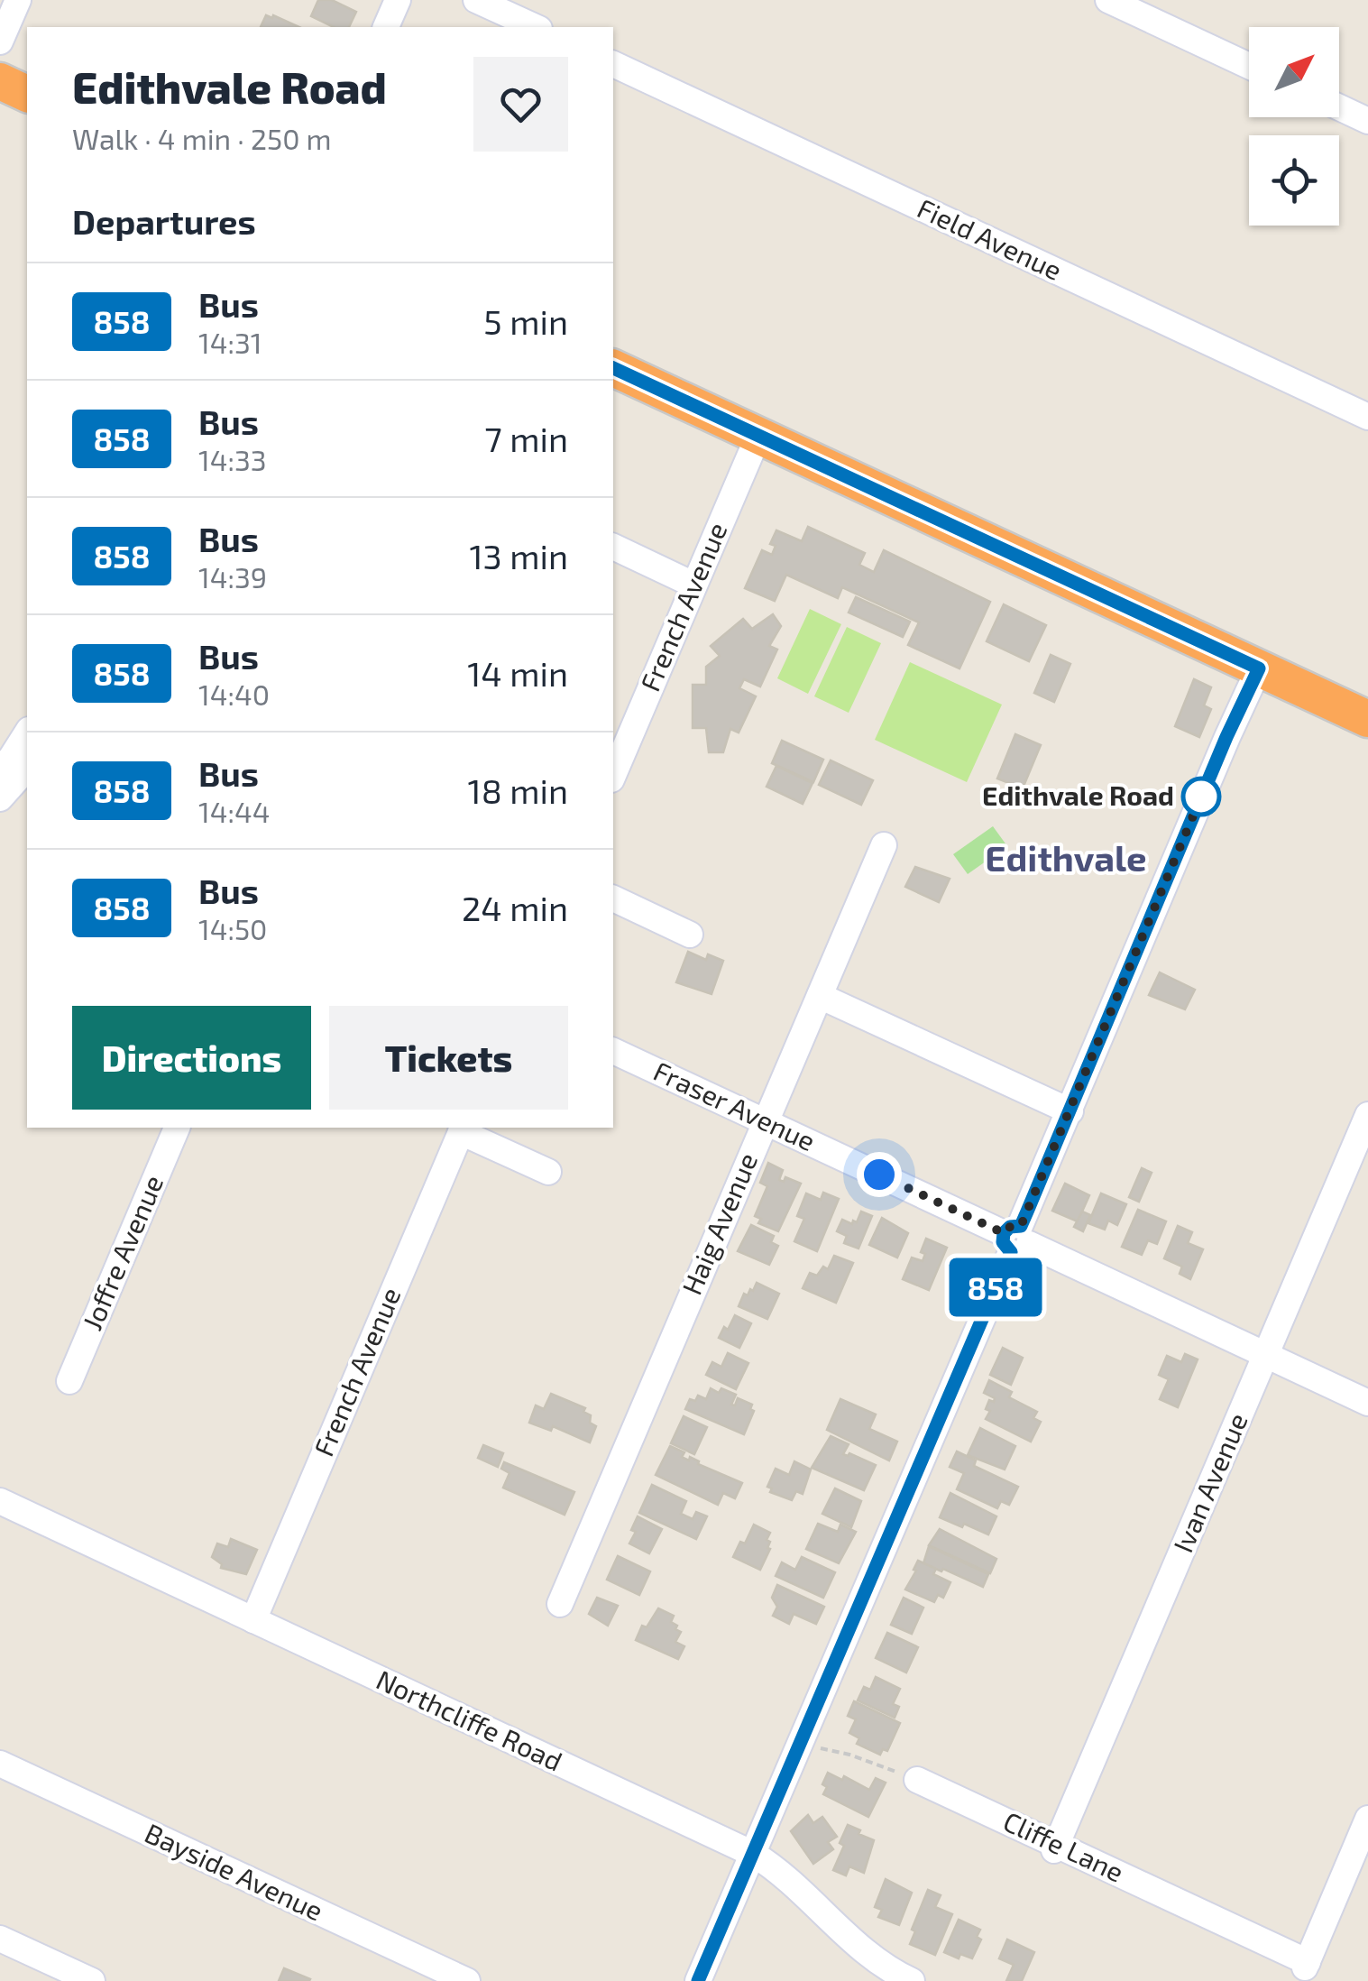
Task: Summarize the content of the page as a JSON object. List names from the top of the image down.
{
  "streets": {
    "street": [
      "Field Avenue",
      "French Avenue",
      "Fraser Avenue",
      "Haig Avenue",
      "Joffre Avenue",
      "Ivan Avenue",
      "Northcliffe Road",
      "Cliffe Lane",
      "Bayside Avenue"
    ]
  },
  "crossings": [
    ["French Avenue", "Northcliffe Road"],
    ["Fraser Avenue", "Haig Avenue"],
    ["Fraser Avenue", "Ivan Avenue"],
    ["Ivan Avenue", "Cliffe Lane"]
  ],
  "districts": ["Edithvale"],
  "places": ["Edithvale Road"],
  "lines": ["bus line 858"],
  "north": "top right",
  "page": {
    "on_map": "858",
    "heading": [
      ["Edithvale Road", "Walk · 4 min · 250 m"],
      "Departures"
    ],
    "list": [
      {
        "mark": "858",
        "name": "Bus",
        "note": "14:31",
        "value": "5 min"
      },
      {
        "mark": "858",
        "name": "Bus",
        "note": "14:33",
        "value": "7 min"
      },
      {
        "mark": "858",
        "name": "Bus",
        "note": "14:39",
        "value": "13 min"
      },
      {
        "mark": "858",
        "name": "Bus",
        "note": "14:40",
        "value": "14 min"
      },
      {
        "mark": "858",
        "name": "Bus",
        "note": "14:44",
        "value": "18 min"
      },
      {
        "mark": "858",
        "name": "Bus",
        "note": "14:50",
        "value": "24 min"
      }
    ],
    "buttons": ["Directions", "Tickets"]
  }
}
